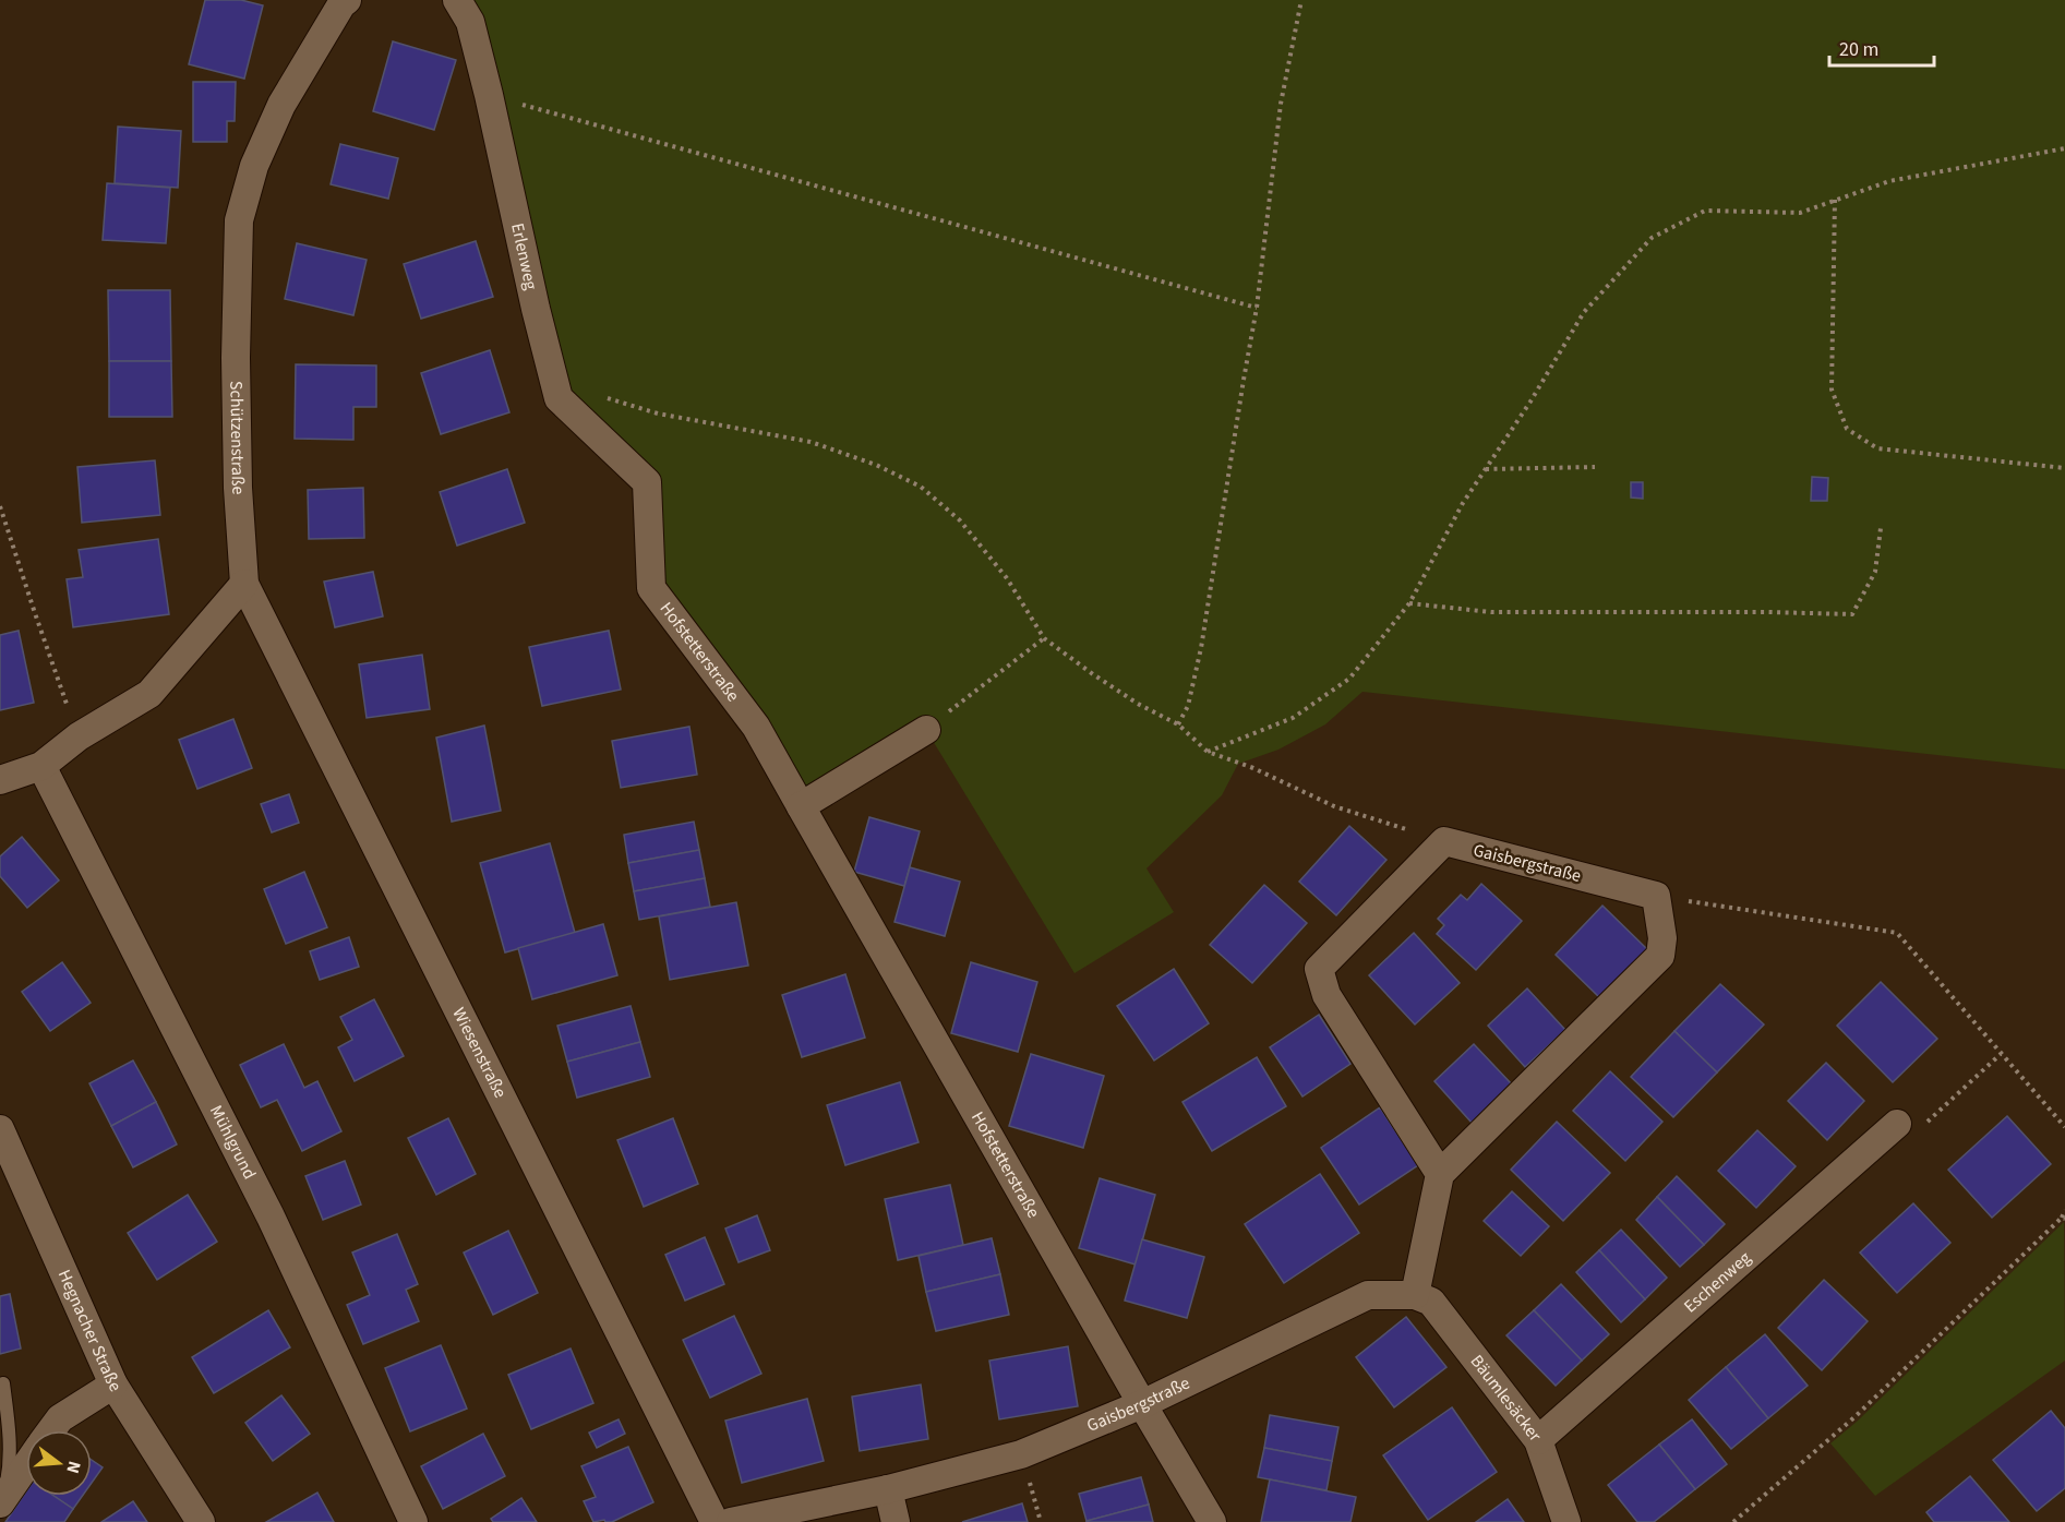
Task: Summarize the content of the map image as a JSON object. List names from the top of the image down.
{
  "streets": {
    "street": [
      "Erlenweg",
      "Schützenstraße",
      "Hofstetterstraße",
      "Gaisbergstraße",
      "Wiesenstraße",
      "Mühlgrund",
      "Eschenweg",
      "Hegnacher Straße",
      "Bäumlesäcker"
    ]
  },
  "crossings": [
    ["Erlenweg", "Hofstetterstraße"],
    ["Schützenstraße", "Wiesenstraße"],
    ["Hofstetterstraße", "Gaisbergstraße"],
    ["Gaisbergstraße", "Bäumlesäcker"],
    ["Eschenweg", "Bäumlesäcker"]
  ],
  "scale_bar": "20 m",
  "north": "right"
}
